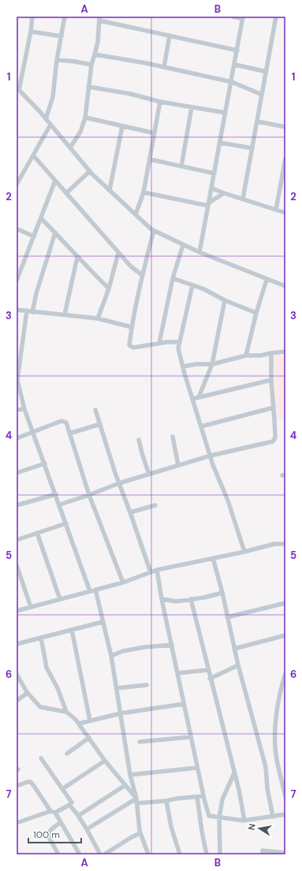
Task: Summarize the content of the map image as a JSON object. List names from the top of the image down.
{
  "scale_bar": "100 m",
  "north": "left",
  "grid": {
    "columns": ["A", "B"],
    "rows": [
      "1",
      "2",
      "3",
      "4",
      "5",
      "6",
      "7"
    ]
  }
}
